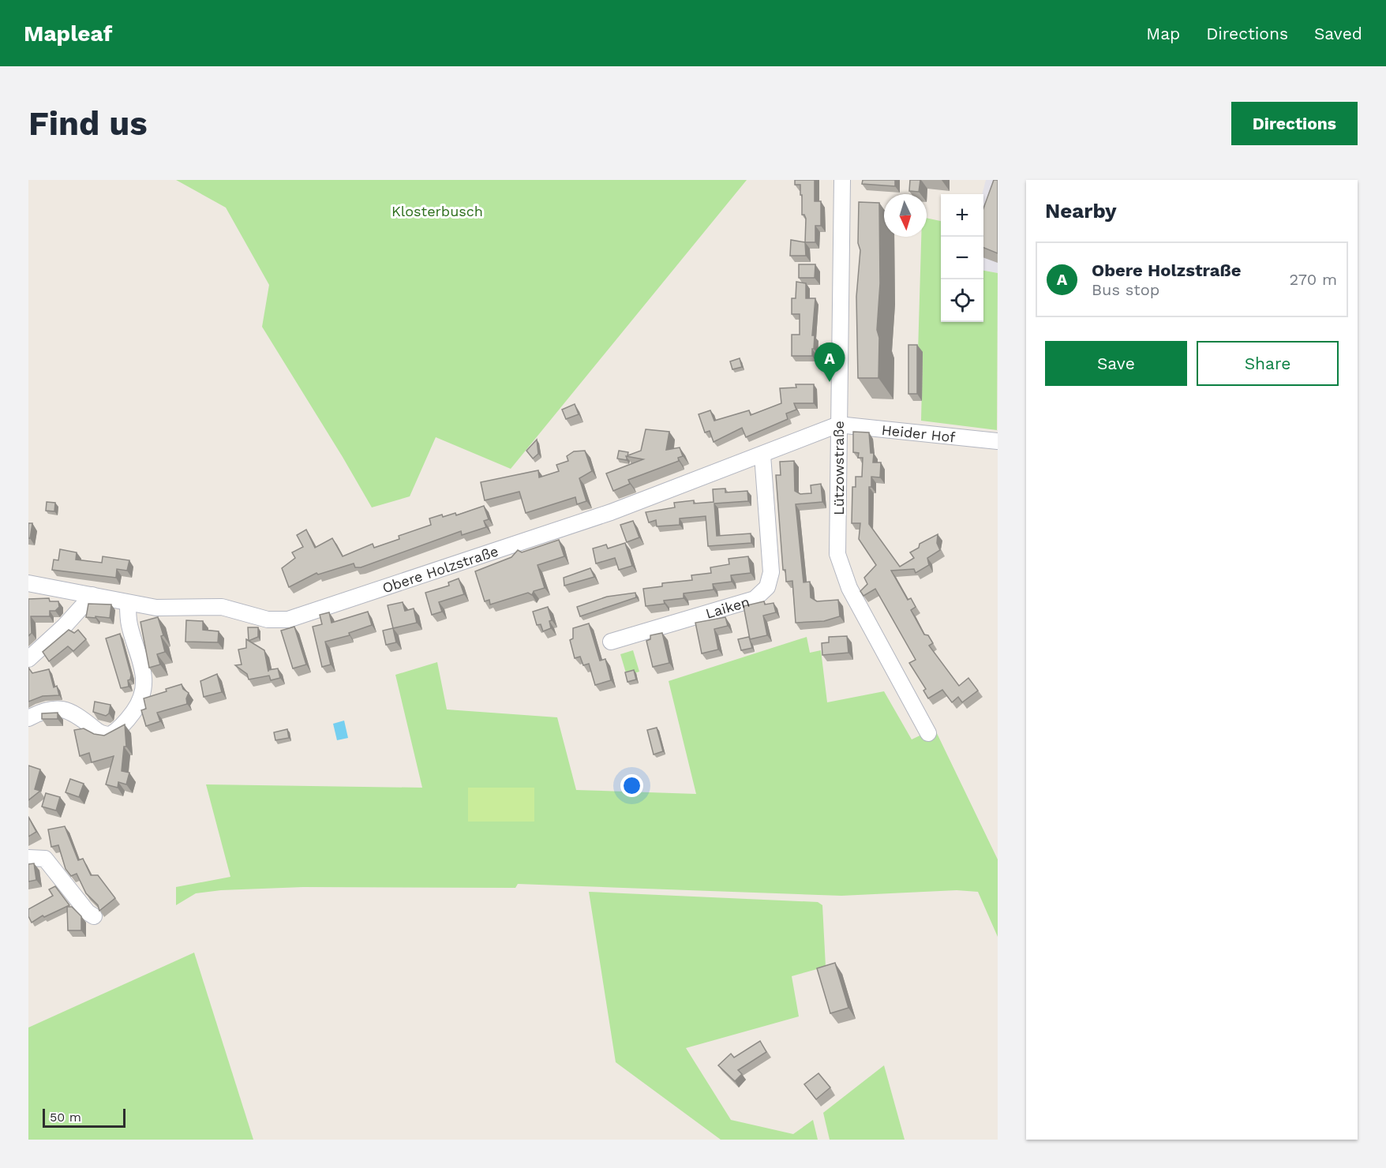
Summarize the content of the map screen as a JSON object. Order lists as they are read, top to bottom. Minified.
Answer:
{"streets":{"street":["Heider Hof","Lützowstraße","Obere Holzstraße","Laiken"]},"crossings":[["Heider Hof","Lützowstraße"],["Heider Hof","Obere Holzstraße"],["Lützowstraße","Obere Holzstraße"],["Obere Holzstraße","Laiken"]],"parks":["Klosterbusch"],"scale_bar":"50 m","north":"bottom","page":{"header":"Mapleaf","nav":["Map","Directions","Saved"],"buttons":["Directions",["Save","Share"]],"title":"Find us","heading":"Nearby","map_buttons":["+","−"],"list":[{"mark":"A","name":"Obere Holzstraße","note":"Bus stop","value":"270 m"}],"pins":"A","scale":"50 m"}}
